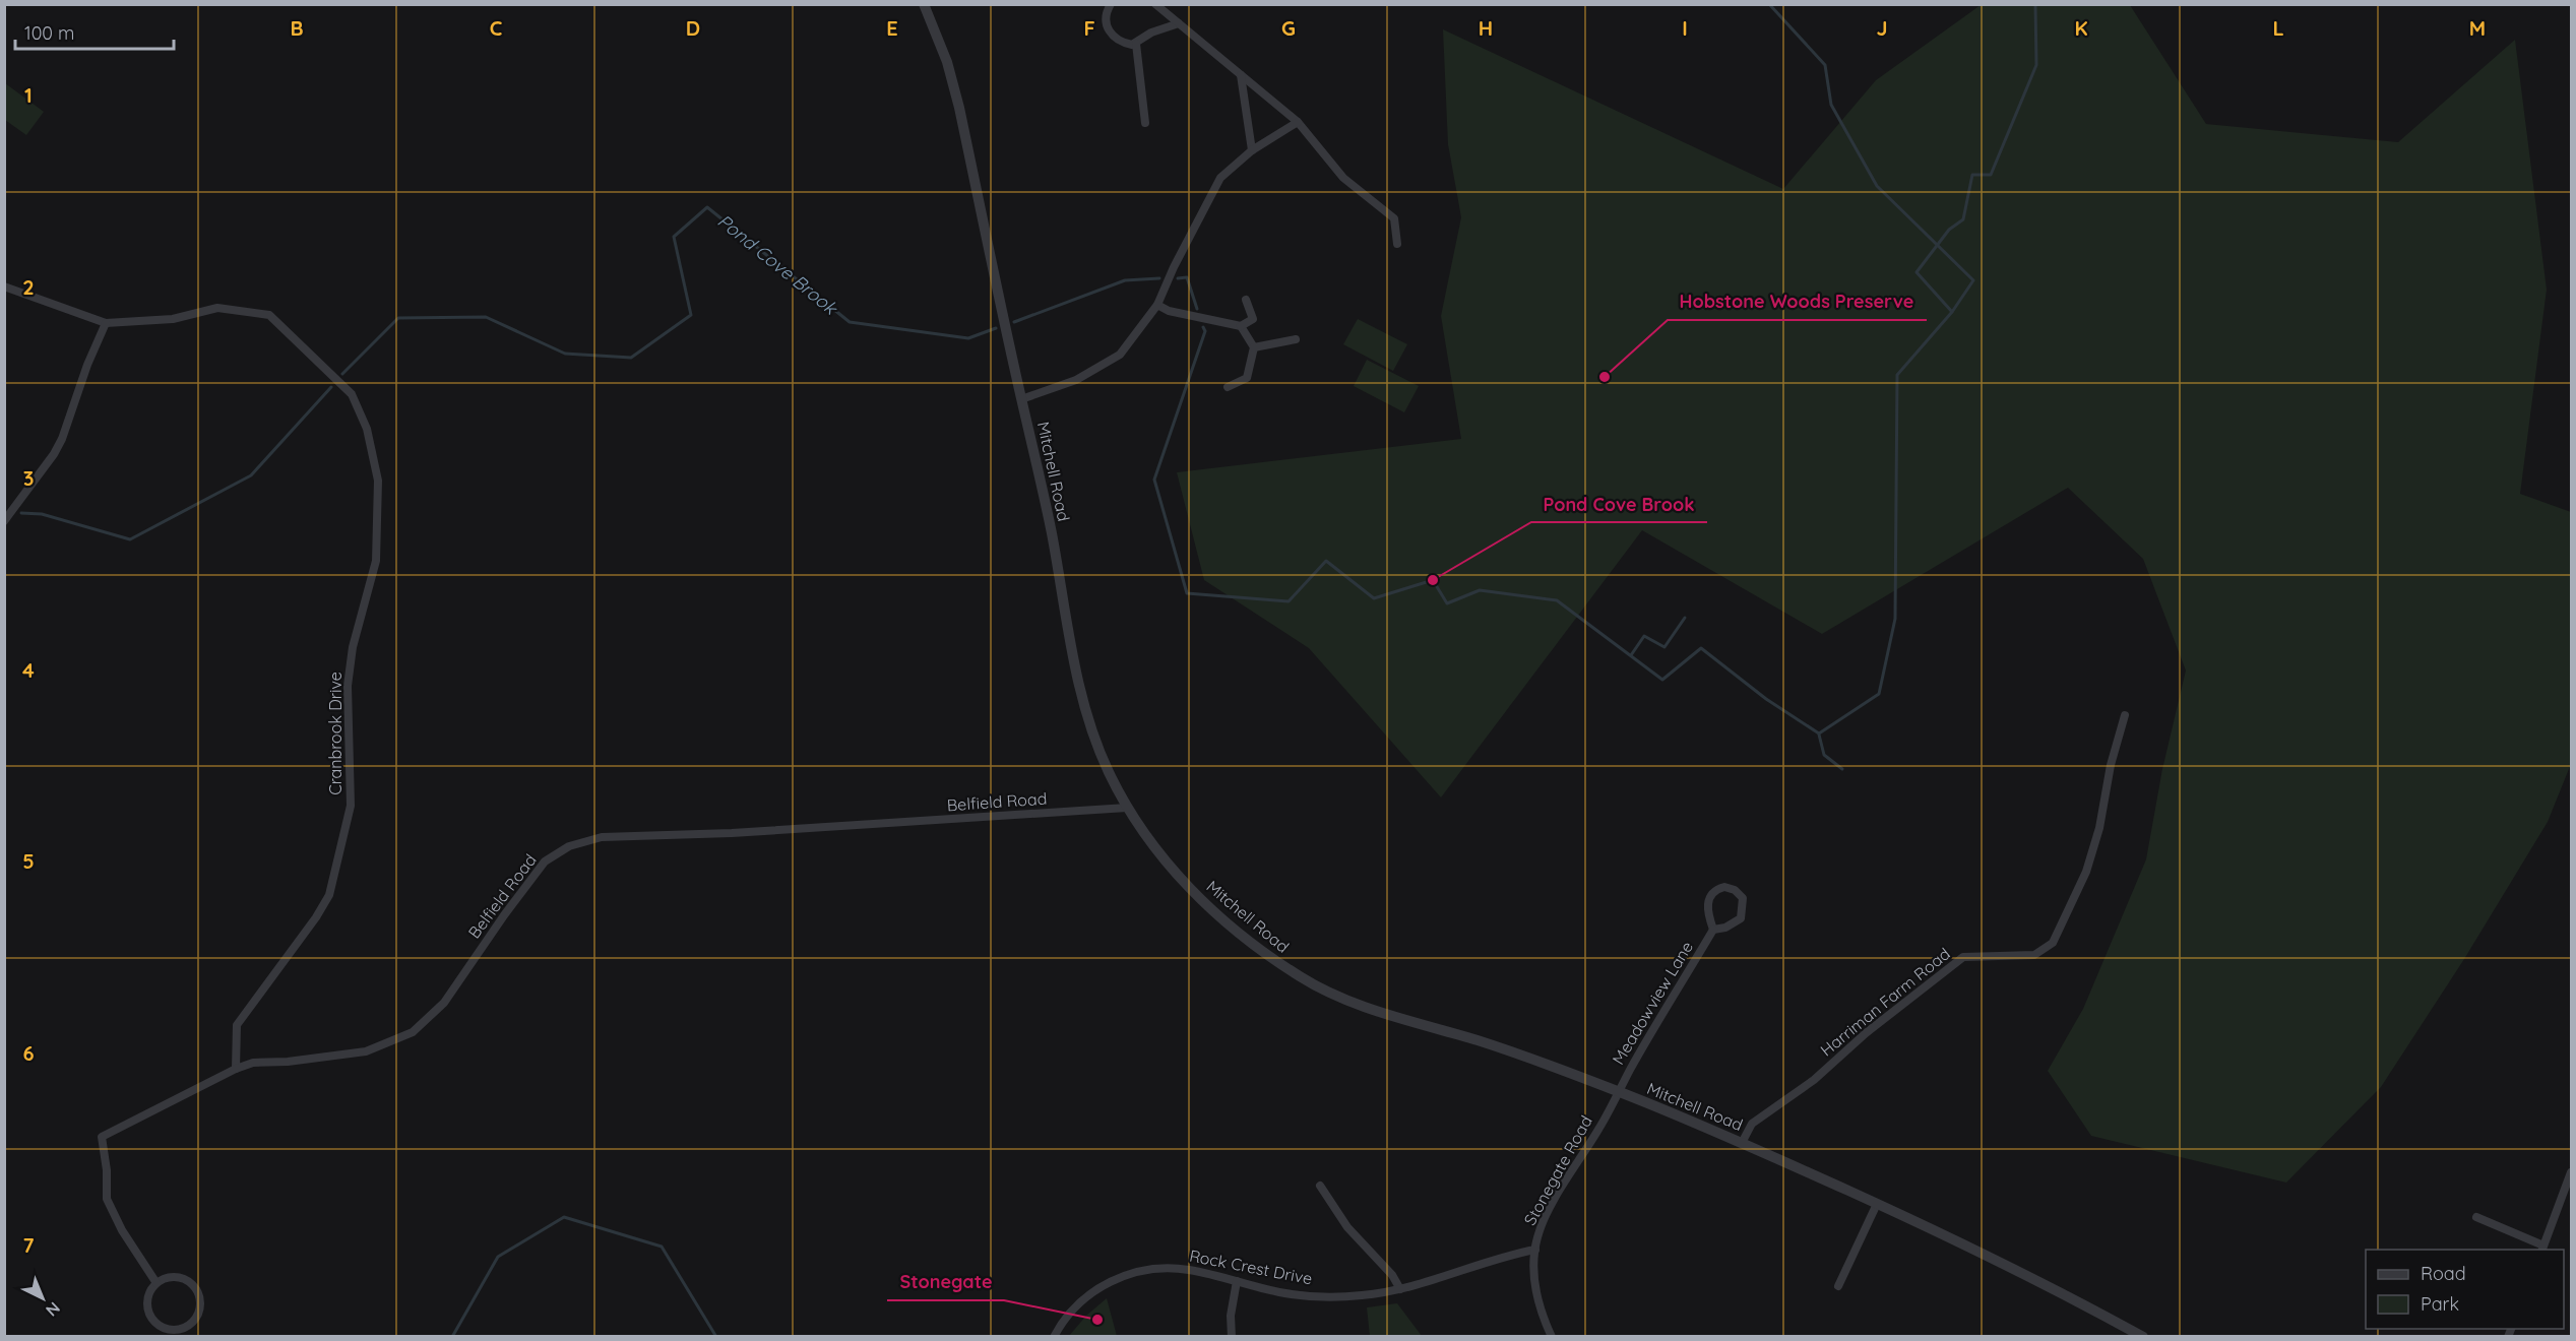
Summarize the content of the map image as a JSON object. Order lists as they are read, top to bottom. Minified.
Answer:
{"streets":{"street":["Mitchell Road","Cranbrook Drive","Belfield Road","Harriman Farm Road","Meadowview Lane","Stonegate Road","Rock Crest Drive"]},"crossings":[["Mitchell Road","Belfield Road"],["Mitchell Road","Harriman Farm Road"],["Mitchell Road","Meadowview Lane"],["Mitchell Road","Stonegate Road"],["Cranbrook Drive","Belfield Road"],["Meadowview Lane","Stonegate Road"],["Stonegate Road","Rock Crest Drive"]],"water":["Pond Cove Brook"],"places":["Hobstone Woods Preserve","Pond Cove Brook","Stonegate"],"legend":["Road","Park"],"scale_bar":"100 m","north":"bottom right","grid":{"columns":["B","C","D","E","F","G","H","I","J","K","L","M"],"rows":["1","2","3","4","5","6","7"]}}
